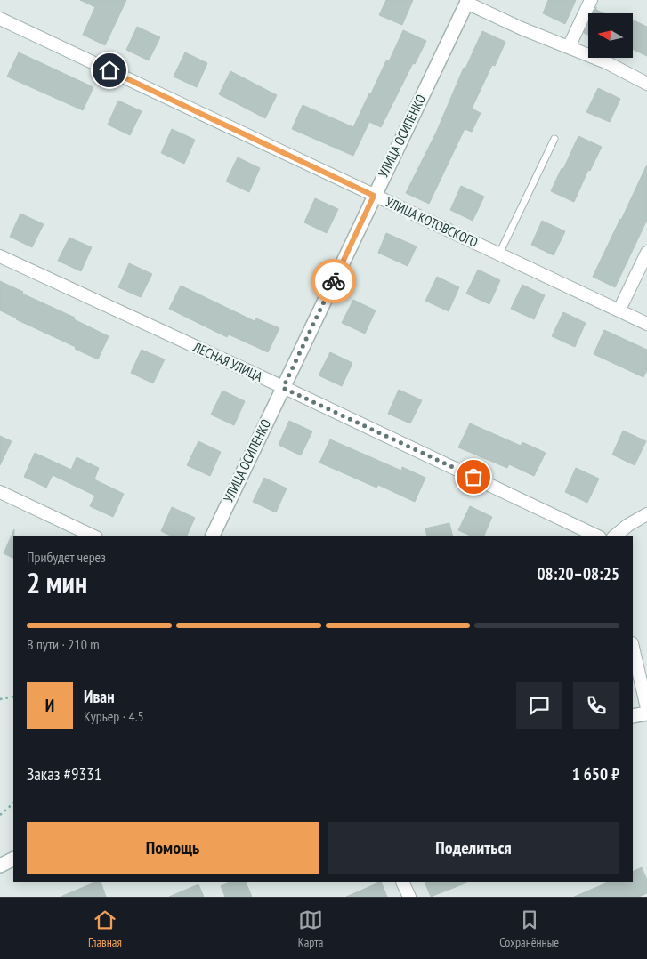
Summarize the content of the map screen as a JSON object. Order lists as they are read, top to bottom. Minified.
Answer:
{"streets":{"street":["УЛИЦА ОСИПЕНКО","УЛИЦА КОТОВСКОГО","ЛЕСНАЯ УЛИЦА"]},"crossings":[["УЛИЦА ОСИПЕНКО","УЛИЦА КОТОВСКОГО"],["УЛИЦА ОСИПЕНКО","ЛЕСНАЯ УЛИЦА"]],"north":"left","page":{"heading":["2 мин","Прибудет через","08:20–08:25"],"panel":["Иван","Курьер · 4.5","Заказ #9331","1 650 ₽"],"bar":"В пути · 210 m","round":"И","buttons":["Помощь","Поделиться"],"tabs":["Главная","Карта","Сохранённые"]}}
